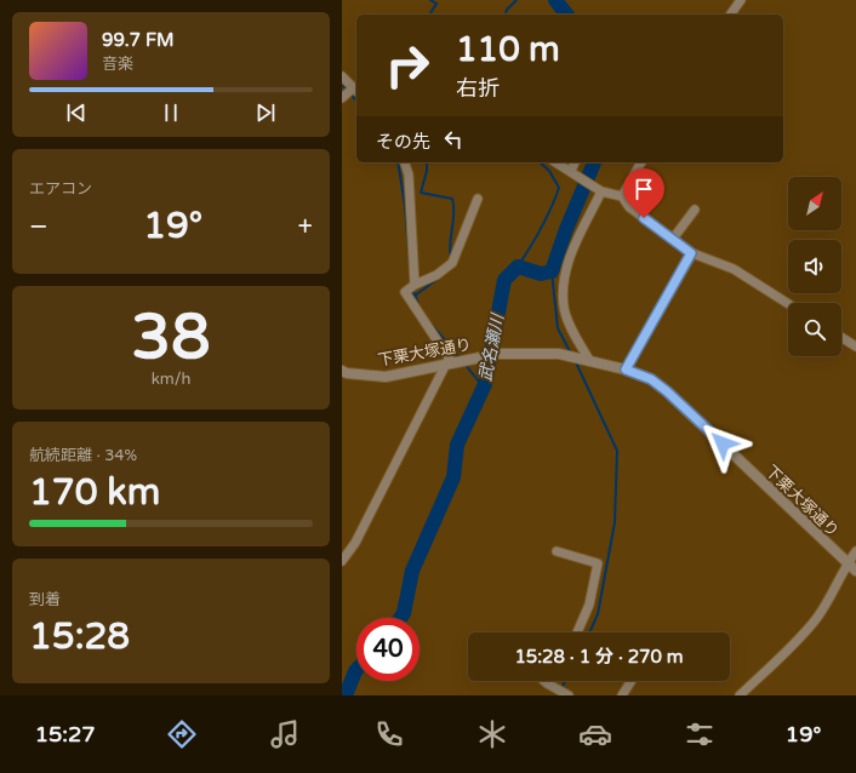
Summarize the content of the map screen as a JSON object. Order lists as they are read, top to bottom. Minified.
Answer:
{"streets":{"street":["下栗大塚通り"]},"water":["武名瀬川"],"north":"top right","page":{"turn":["110 m","右折"],"song":["99.7 FM","音楽"],"then":"その先","tile":["エアコン",["38","km/h"],["航続距離 · 34%","170 km"],["到着","15:28"]],"heat":["−","19°","+"],"limit":"40","trip":"15:28 · 1 分 · 270 m","tabs":["15:27","19°"]}}
